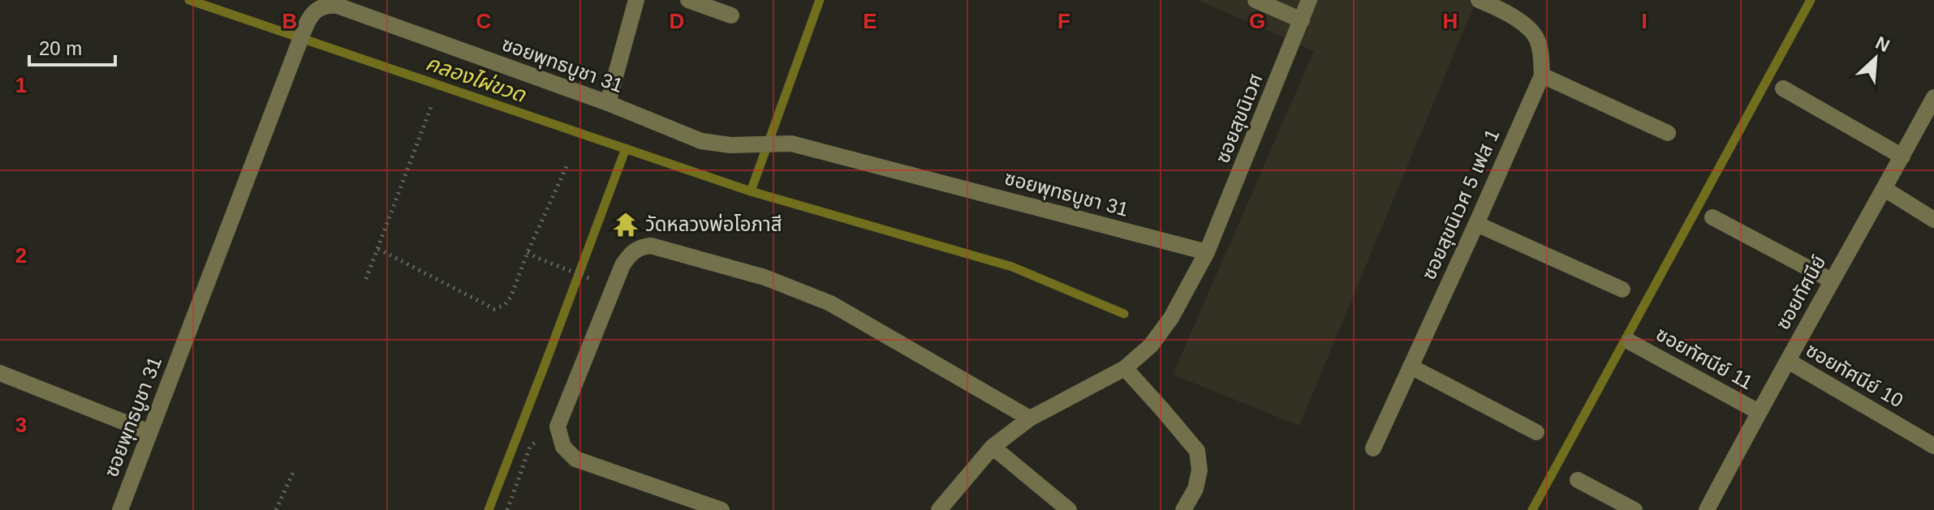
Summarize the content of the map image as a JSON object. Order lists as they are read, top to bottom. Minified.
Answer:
{"streets":{"street":["ซอยพุทธบูชา 31","ซอยสุขนิเวศ","ซอยสุขนิเวศ 5 เฟส 1","ซอยทัศนีย์","ซอยทัศนีย์ 11","ซอยทัศนีย์ 10"]},"crossings":[["ซอยพุทธบูชา 31","ซอยสุขนิเวศ"],["ซอยทัศนีย์","ซอยทัศนีย์ 11"],["ซอยทัศนีย์","ซอยทัศนีย์ 10"]],"water":["คลองไผ่ขวด"],"places":{"temple":["วัดหลวงพ่อโอภาสี"]},"scale_bar":"20 m","north":"top right","grid":{"columns":["B","C","D","E","F","G","H","I"],"rows":["1","2","3"]}}
